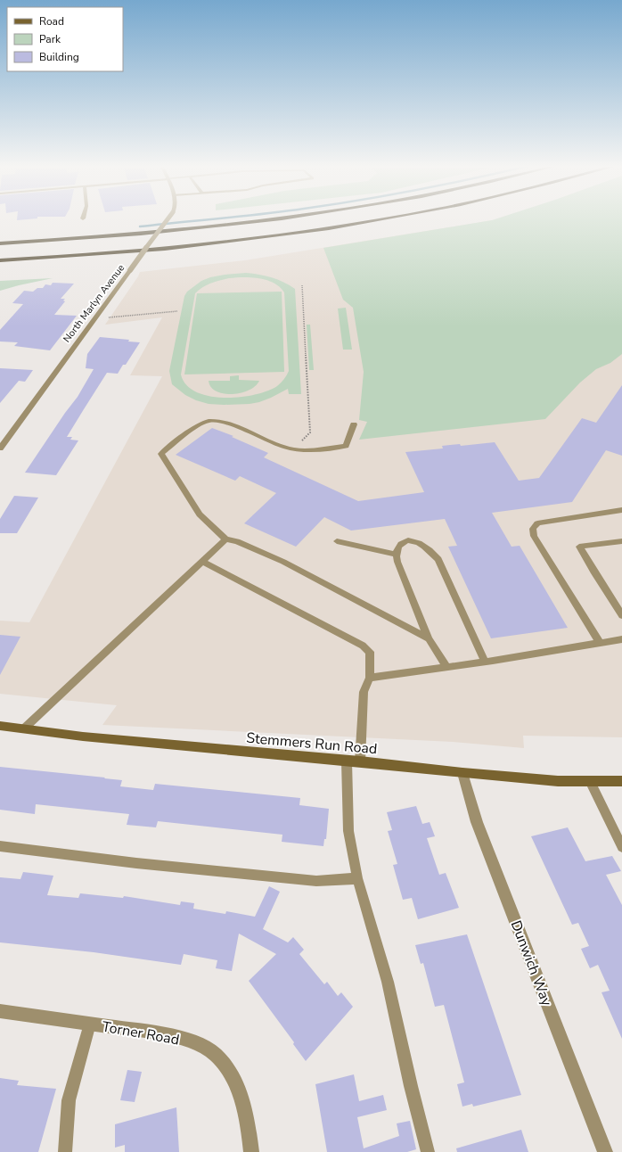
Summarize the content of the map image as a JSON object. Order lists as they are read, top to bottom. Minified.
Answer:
{"streets":{"main road":["Stemmers Run Road"],"street":["North Marlyn Avenue","Dunwich Way","Torner Road"]},"crossings":[["Stemmers Run Road","Dunwich Way"]],"legend":["Road","Park","Building"]}
